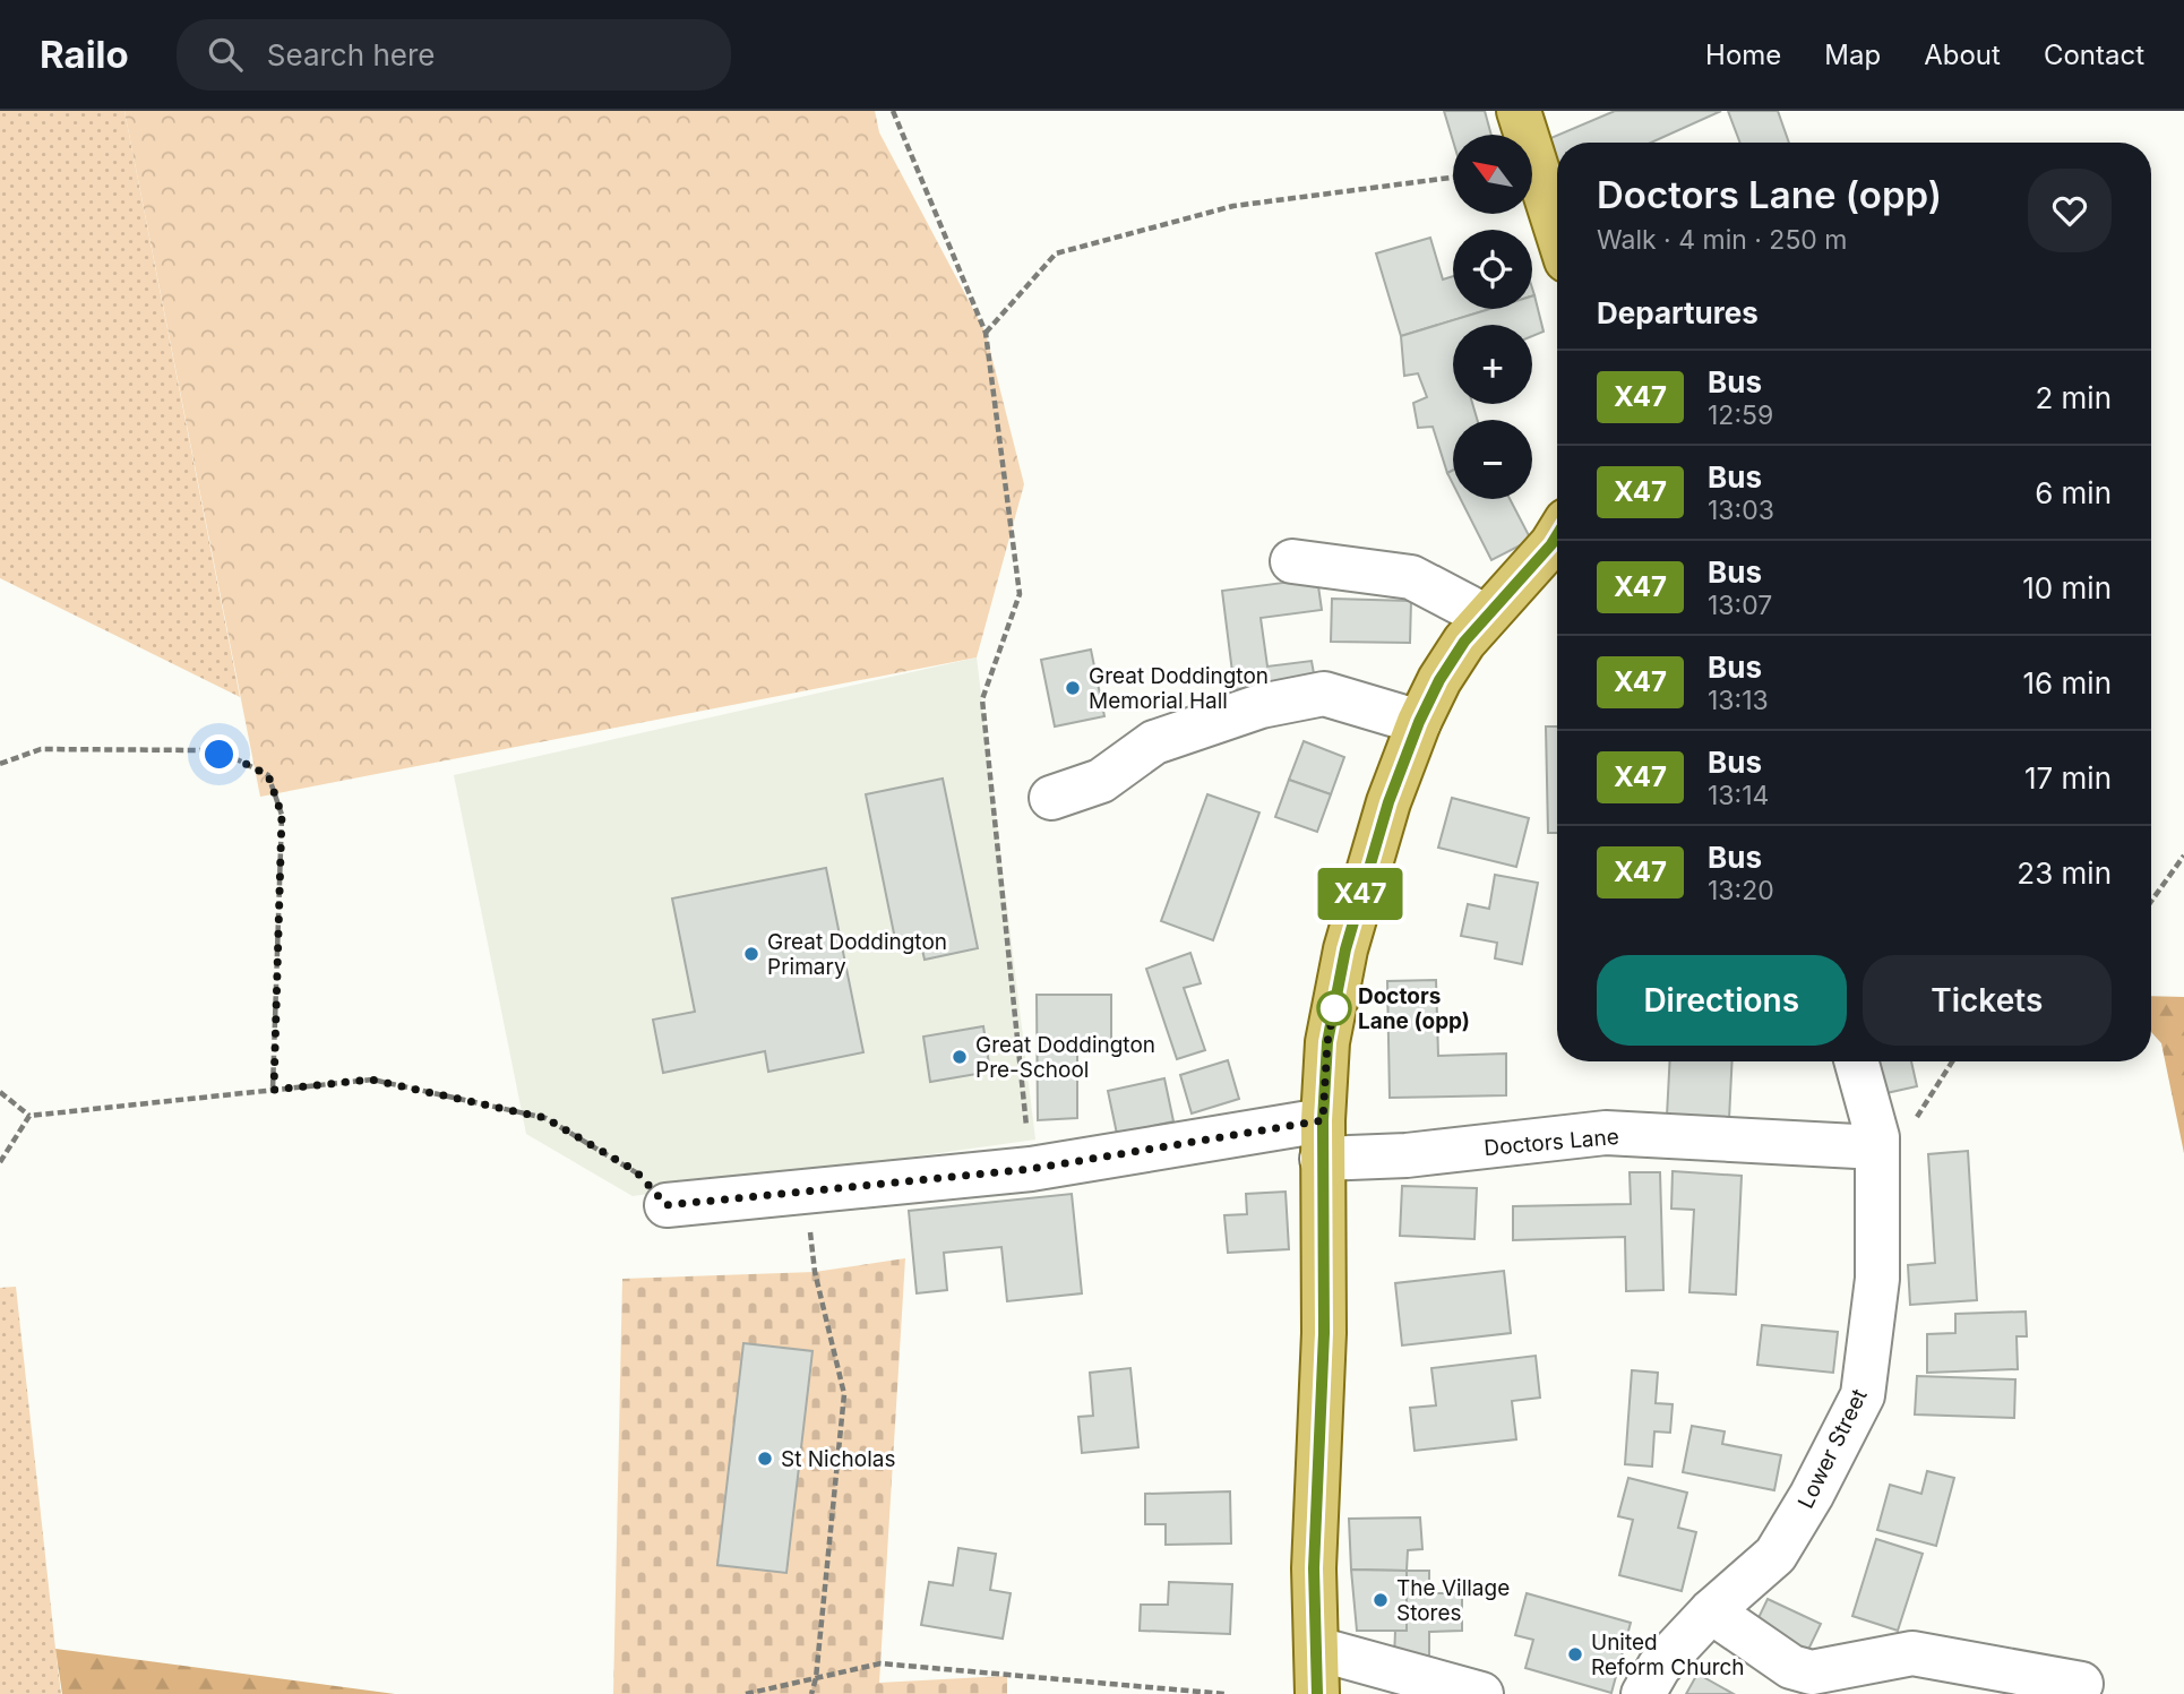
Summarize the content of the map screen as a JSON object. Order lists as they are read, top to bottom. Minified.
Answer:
{"streets":{"street":["Doctors Lane","Lower Street"]},"crossings":[["Doctors Lane","Lower Street"]],"places":["Great Doddington Memorial Hall","Great Doddington Primary","Doctors Lane (opp)","Great Doddington Pre-School","St Nicholas","The Village Stores","United Reform Church"],"lines":["bus line X47"],"north":"top left","page":{"header":"Railo","search":"Search here","nav":["Home","Map","About","Contact"],"on_map":"X47","map_buttons":["+","−"],"heading":[["Doctors Lane (opp)","Walk · 4 min · 250 m"],"Departures"],"list":[{"mark":"X47","name":"Bus","note":"12:59","value":"2 min"},{"mark":"X47","name":"Bus","note":"13:03","value":"6 min"},{"mark":"X47","name":"Bus","note":"13:07","value":"10 min"},{"mark":"X47","name":"Bus","note":"13:13","value":"16 min"},{"mark":"X47","name":"Bus","note":"13:14","value":"17 min"},{"mark":"X47","name":"Bus","note":"13:20","value":"23 min"}],"buttons":["Directions","Tickets"]}}
